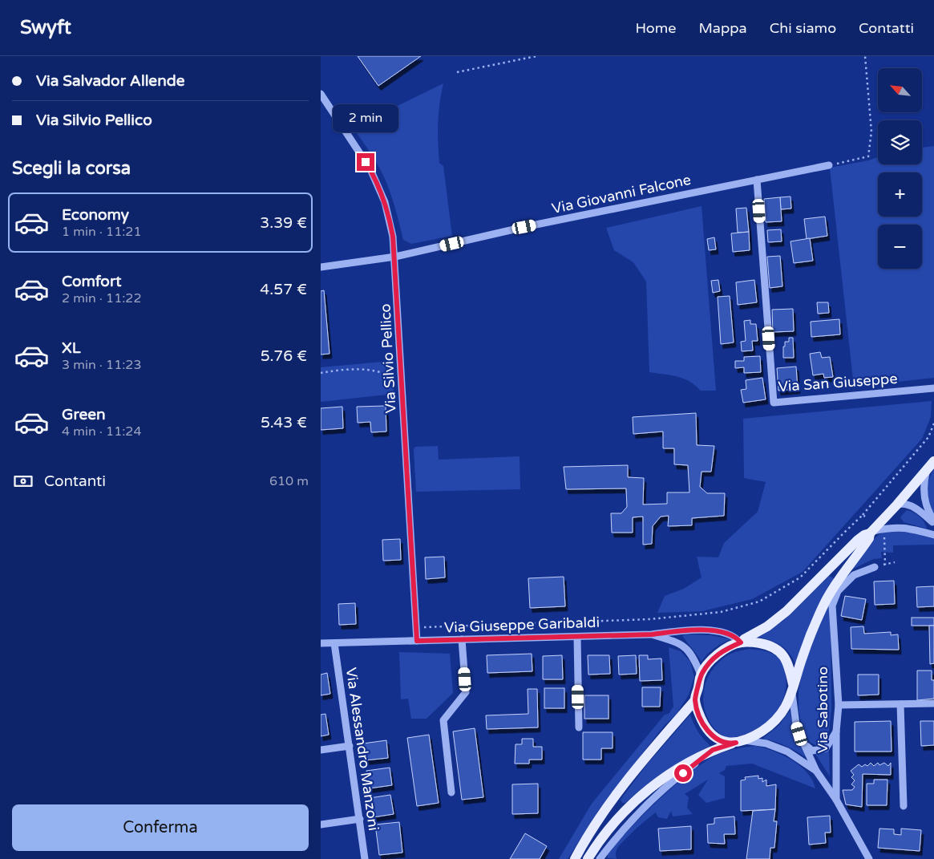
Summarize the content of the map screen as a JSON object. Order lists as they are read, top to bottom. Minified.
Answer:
{"streets":{"street":["Via Giovanni Falcone","Via Silvio Pellico","Via San Giuseppe","Via Giuseppe Garibaldi","Via Sabotino","Via Alessandro Manzoni"]},"crossings":[["Via Giovanni Falcone","Via Silvio Pellico"],["Via Giovanni Falcone","Via San Giuseppe"],["Via Silvio Pellico","Via Giuseppe Garibaldi"],["Via Giuseppe Garibaldi","Via Alessandro Manzoni"]],"north":"top left","page":{"header":"Swyft","nav":["Home","Mappa","Chi siamo","Contatti"],"banner":["Via Salvador Allende","Via Silvio Pellico"],"map_buttons":["+","−"],"bubble":"2 min","heading":"Scegli la corsa","list":[{"name":"Economy","note":"1 min · 11:21","value":"3.39 €"},{"name":"Comfort","note":"2 min · 11:22","value":"4.57 €"},{"name":"XL","note":"3 min · 11:23","value":"5.76 €"},{"name":"Green","note":"4 min · 11:24","value":"5.43 €"}],"pay":["Contanti","610 m"],"buttons":"Conferma"}}
